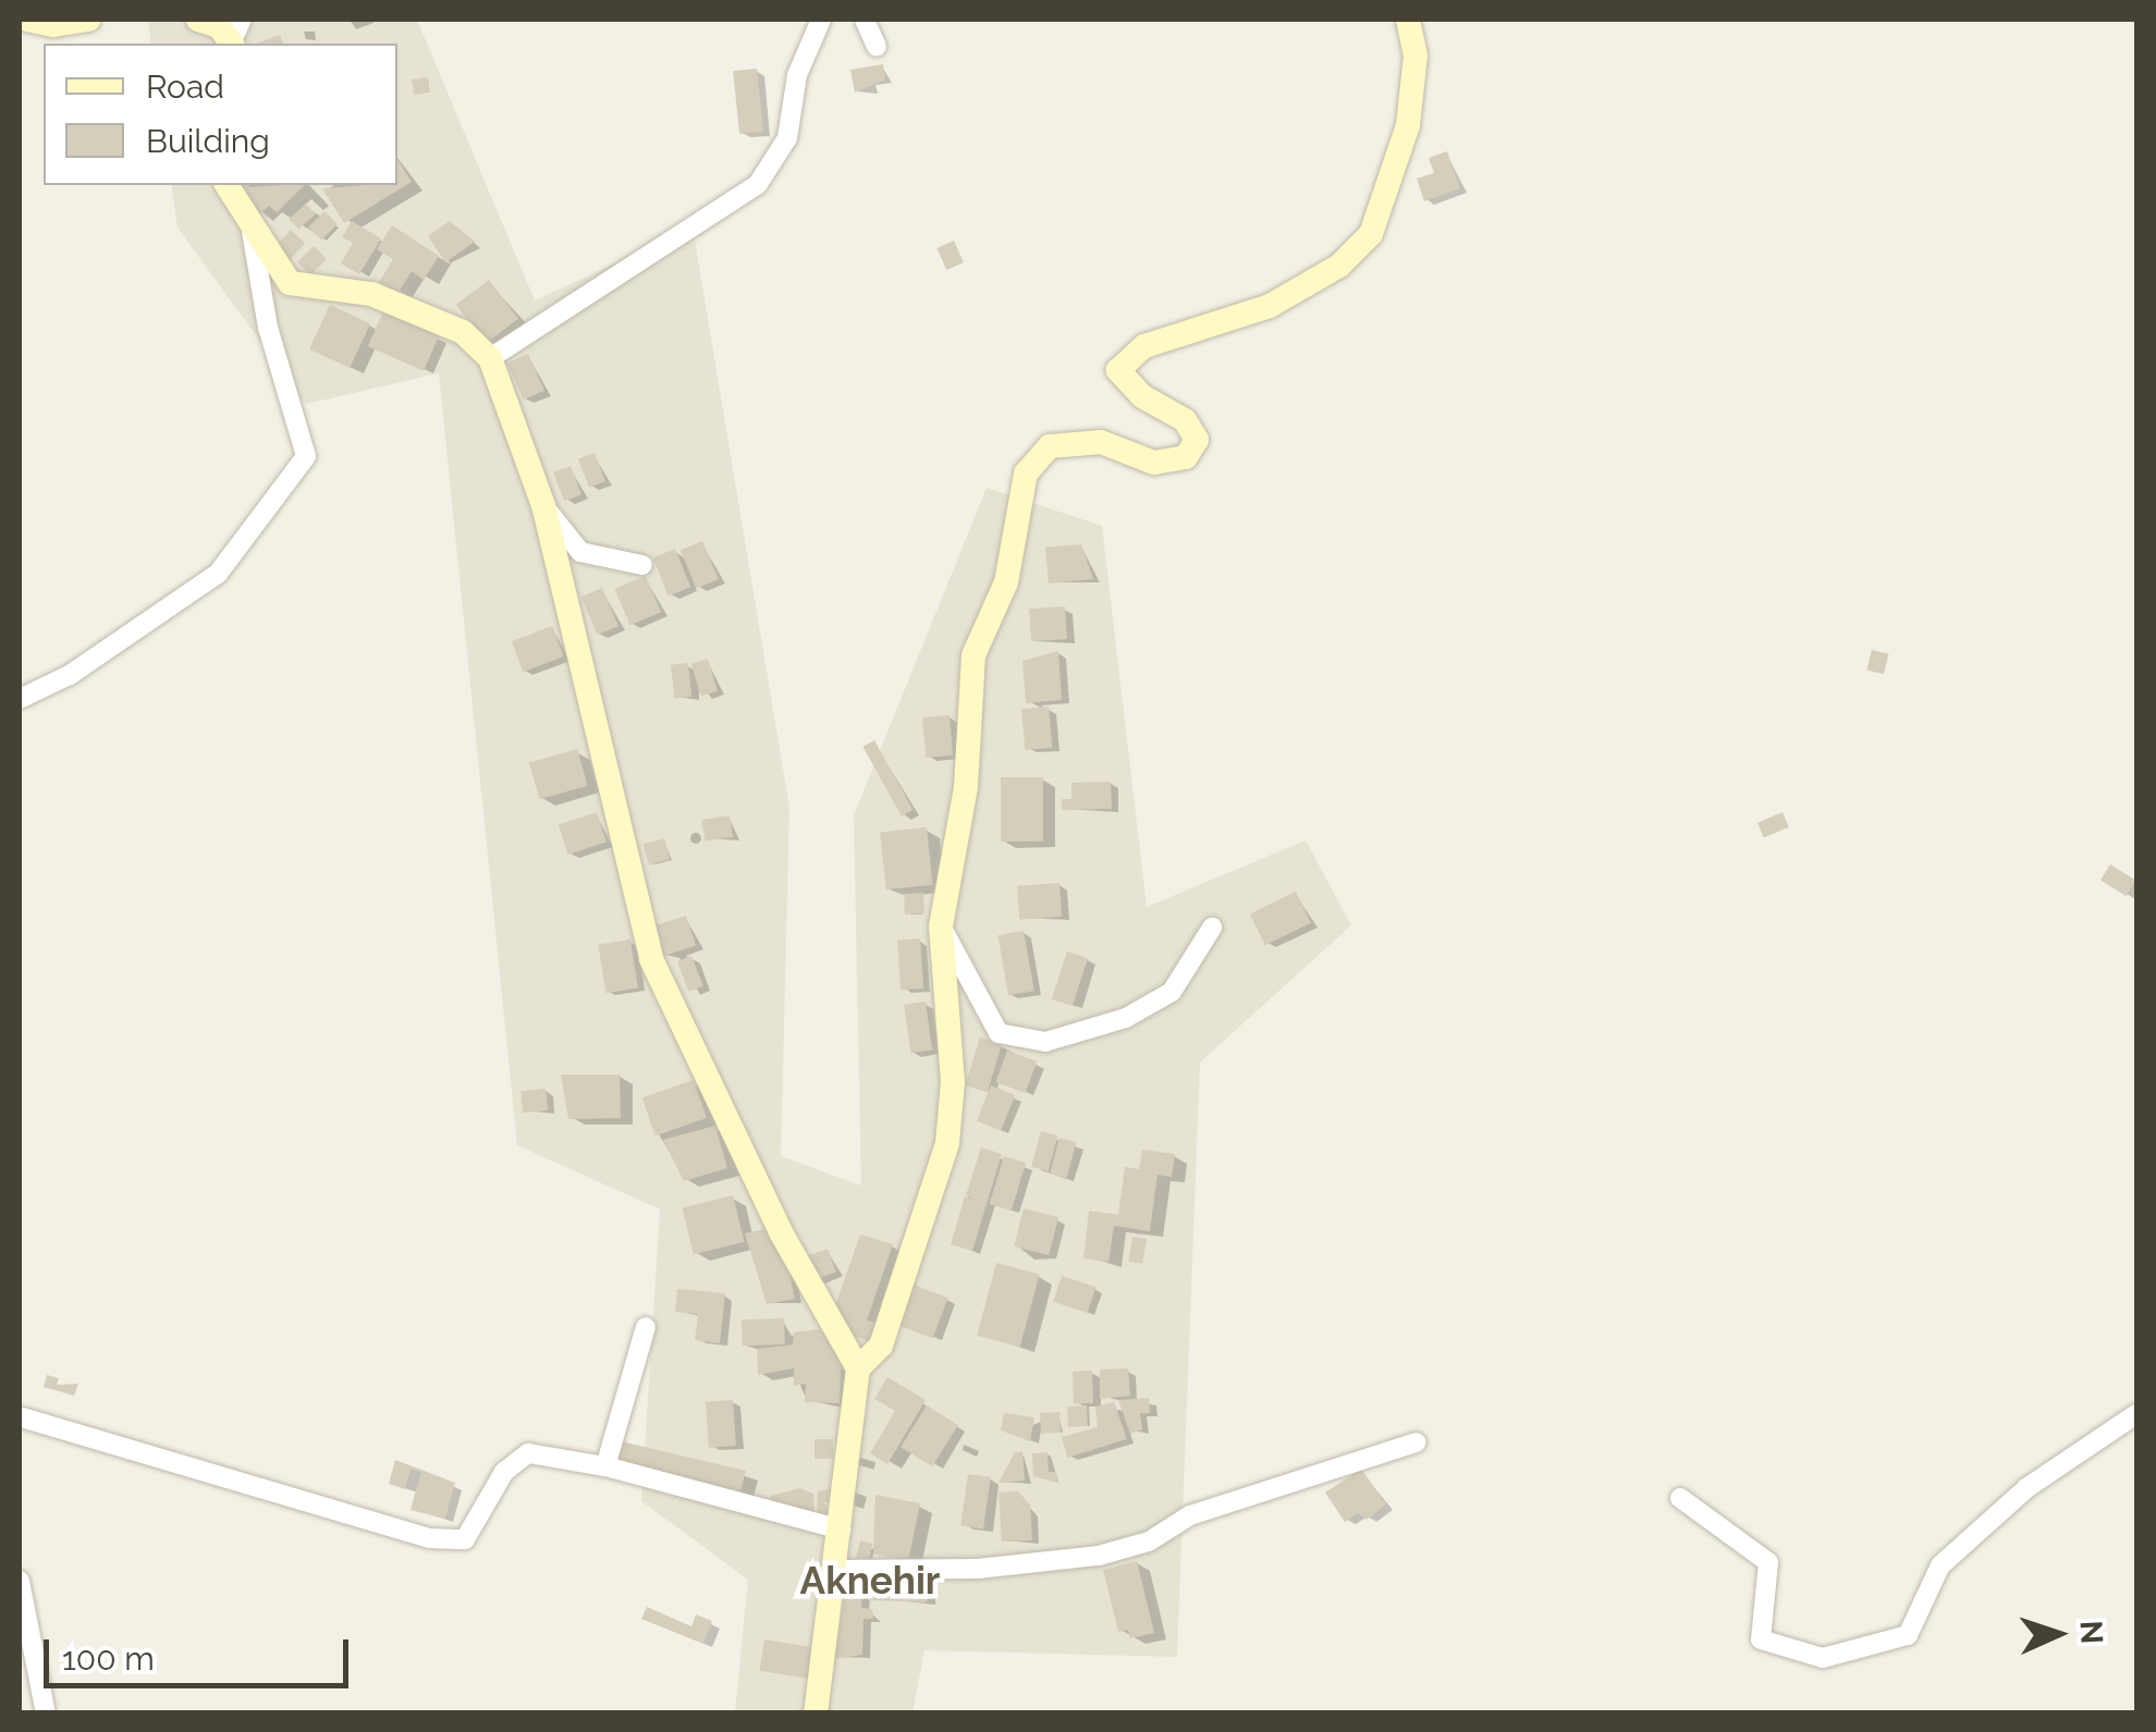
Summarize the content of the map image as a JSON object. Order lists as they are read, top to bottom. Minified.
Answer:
{"districts":["Aknehir"],"legend":["Road","Building"],"scale_bar":"100 m","north":"right"}
